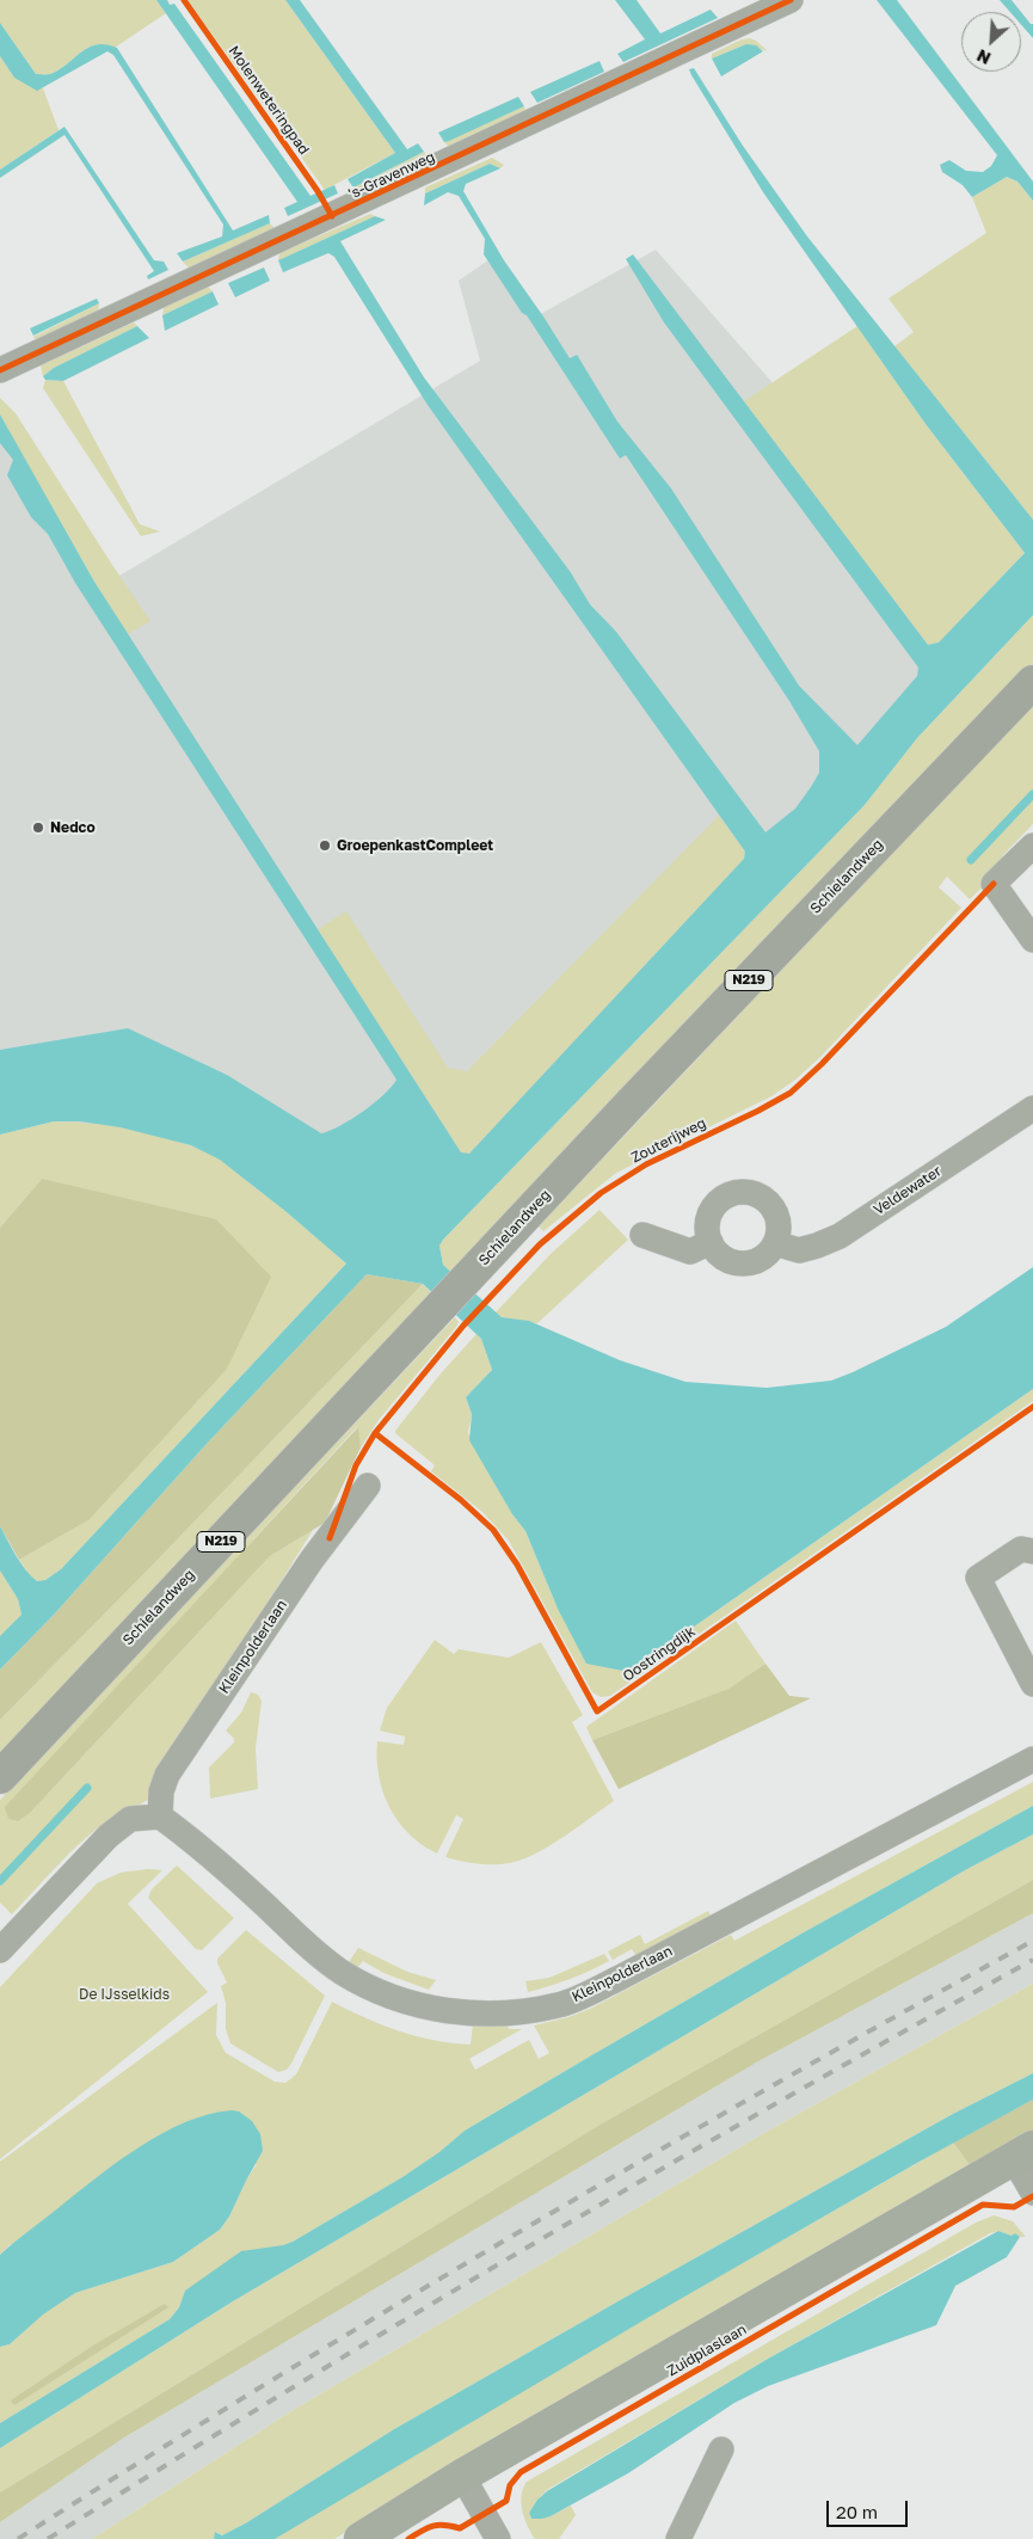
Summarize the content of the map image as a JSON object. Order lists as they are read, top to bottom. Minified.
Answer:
{"streets":{"main road":["Schielandweg","N219"],"street":["'s-Gravenweg","Veldewater","Kleinpolderlaan","Zuidplaslaan"],"cycle path":["Molenweteringpad","Zouterijweg","Oostringdijk"]},"parks":["De IJsselkids"],"places":["Nedco","GroepenkastCompleet"],"scale_bar":"20 m","north":"bottom left"}
